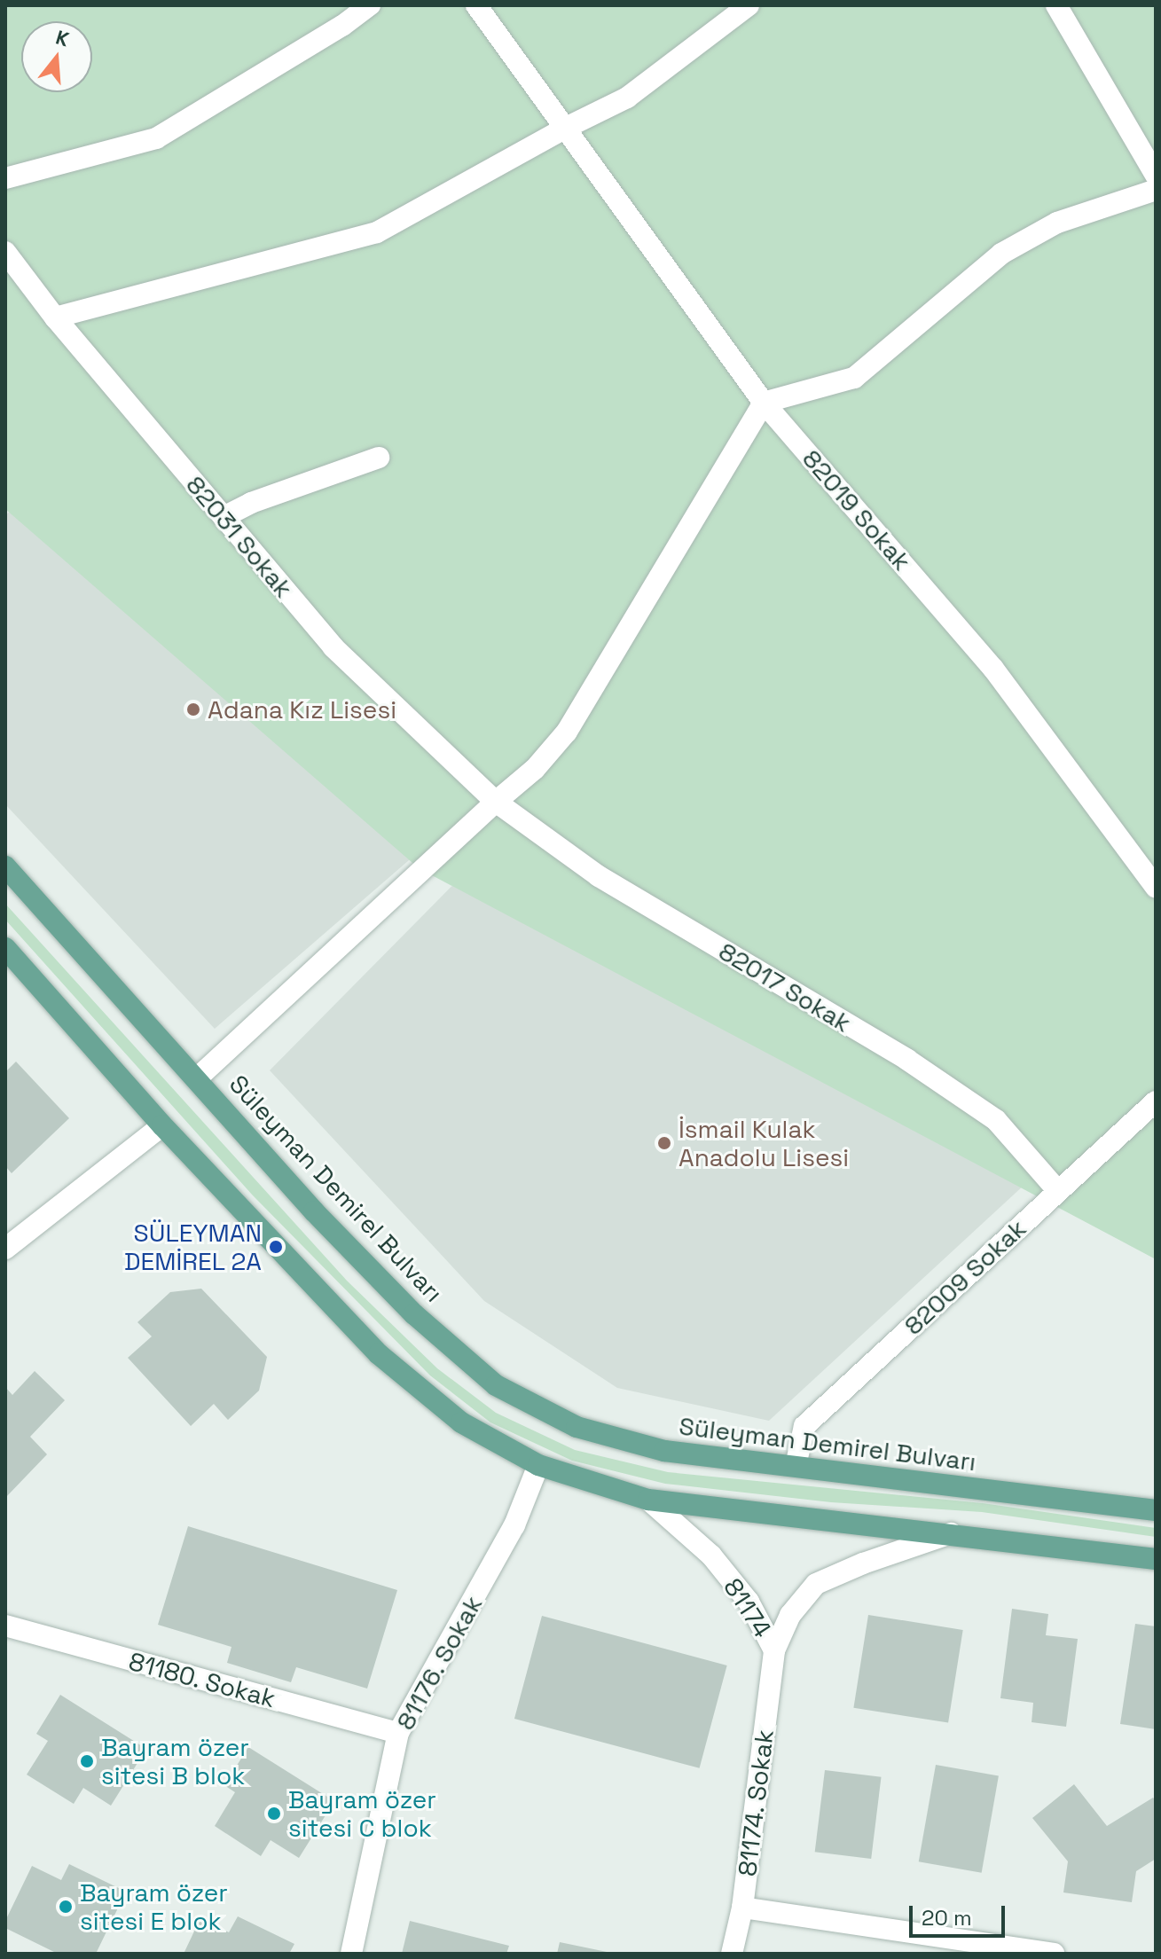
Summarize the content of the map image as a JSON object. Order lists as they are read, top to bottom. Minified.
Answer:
{"streets":{"main road":["Süleyman Demirel Bulvarı"],"street":["82019 Sokak","82031 Sokak","82017 Sokak","82009 Sokak","81174","81176. Sokak","81180. Sokak","81174. Sokak"]},"crossings":[["82031 Sokak","82017 Sokak"],["82017 Sokak","82009 Sokak"],["Süleyman Demirel Bulvarı","82009 Sokak"],["81174","81174. Sokak"],["81176. Sokak","81180. Sokak"]],"places":["Adana Kız Lisesi","İsmail Kulak Anadolu Lisesi","SÜLEYMAN DEMİREL 2A","Bayram özer sitesi B blok","Bayram özer sitesi C blok","Bayram özer sitesi E blok"],"scale_bar":"20 m","north":"top"}
